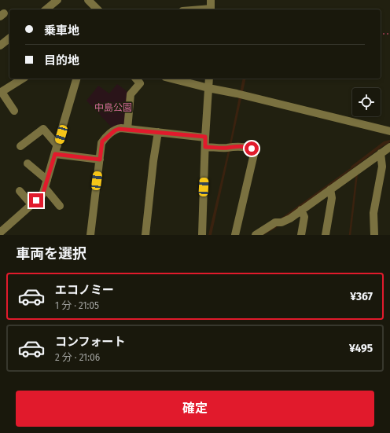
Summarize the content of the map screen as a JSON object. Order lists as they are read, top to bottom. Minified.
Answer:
{"parks":["中島公園"],"page":{"banner":["乗車地","目的地"],"heading":"車両を選択","list":[{"name":"エコノミー","note":"1 分 · 21:05","value":"¥367"},{"name":"コンフォート","note":"2 分 · 21:06","value":"¥495"}],"buttons":"確定"}}
